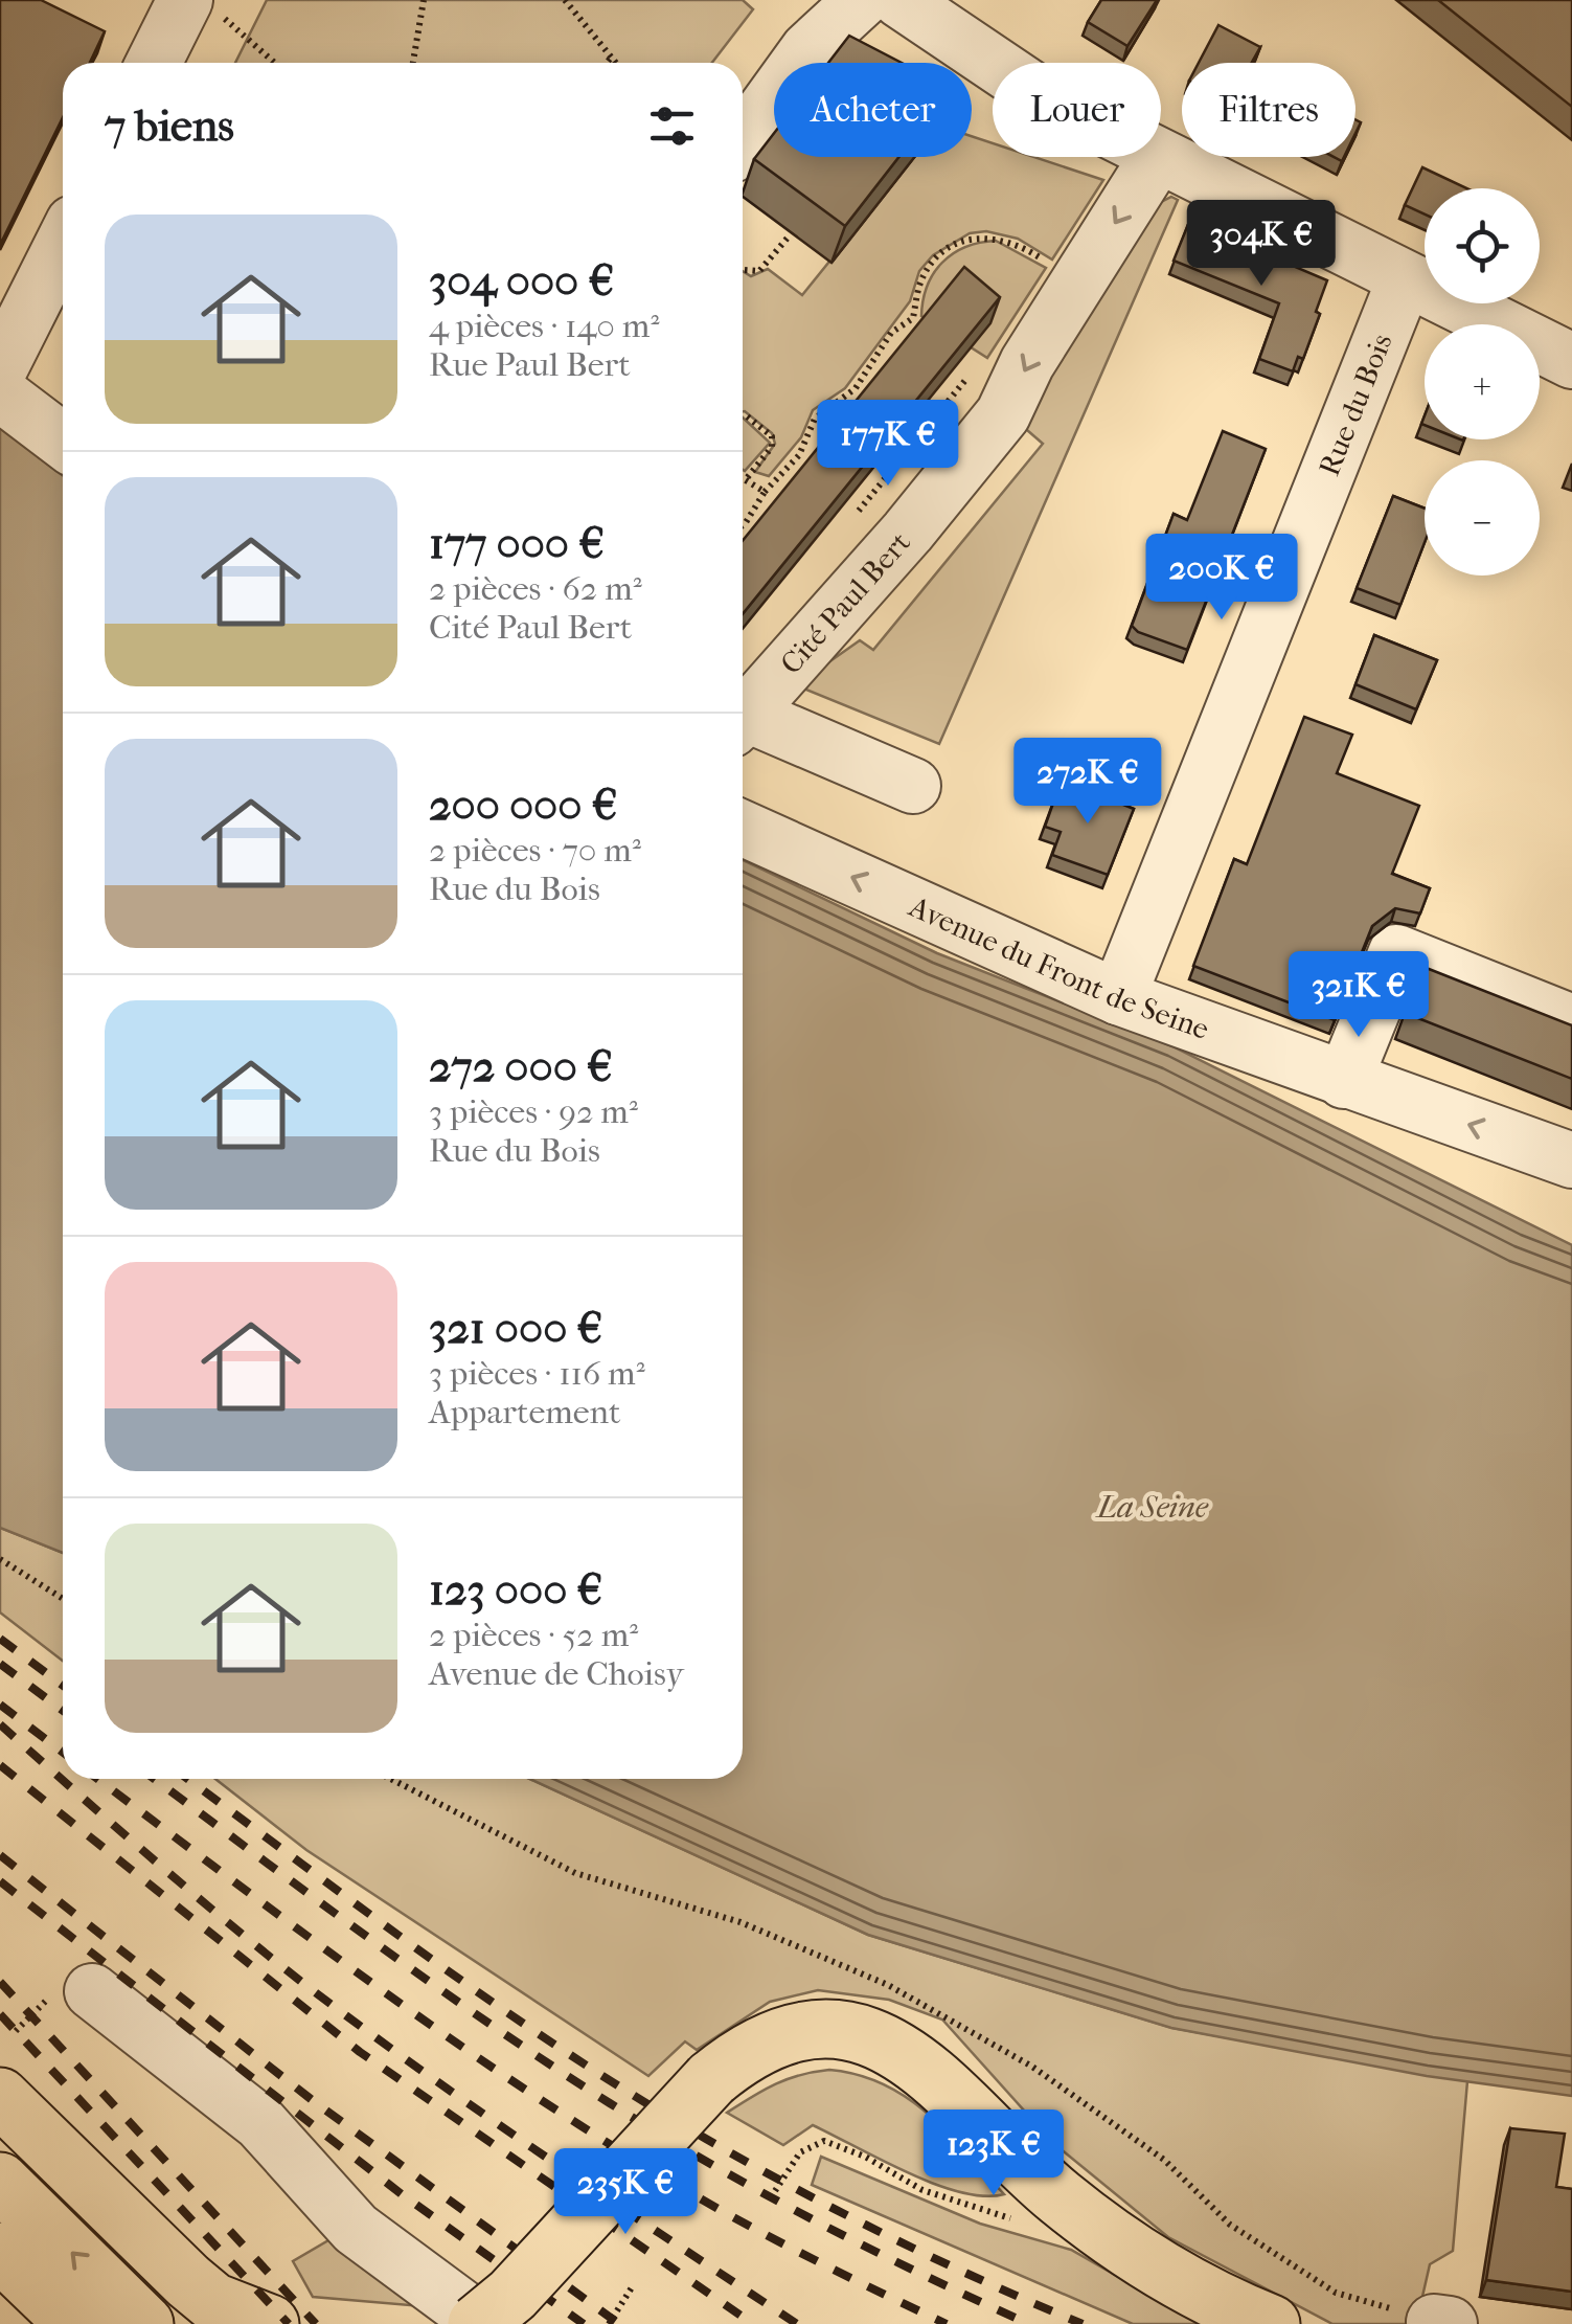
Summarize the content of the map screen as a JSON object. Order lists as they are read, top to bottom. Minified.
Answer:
{"streets":{"street":["Rue du Bois","Cité Paul Bert","Avenue du Front de Seine"]},"crossings":[["Rue du Bois","Avenue du Front de Seine"]],"one_way":["Cité Paul Bert","Avenue du Front de Seine"],"water":["La Seine"],"page":{"chip":["Acheter","Louer","Filtres"],"heading":"7 biens","map_buttons":["+","−"],"list":[{"name":"304 000 €","note":"4 pièces · 140 m² · Rue Paul Bert"},{"name":"177 000 €","note":"2 pièces · 62 m² · Cité Paul Bert"},{"name":"200 000 €","note":"2 pièces · 70 m² · Rue du Bois"},{"name":"272 000 €","note":"3 pièces · 92 m² · Rue du Bois"},{"name":"321 000 €","note":"3 pièces · 116 m² · Appartement"},{"name":"123 000 €","note":"2 pièces · 52 m² · Avenue de Choisy"}],"price":["304K €","177K €","200K €","272K €","321K €","123K €","235K €"]}}
